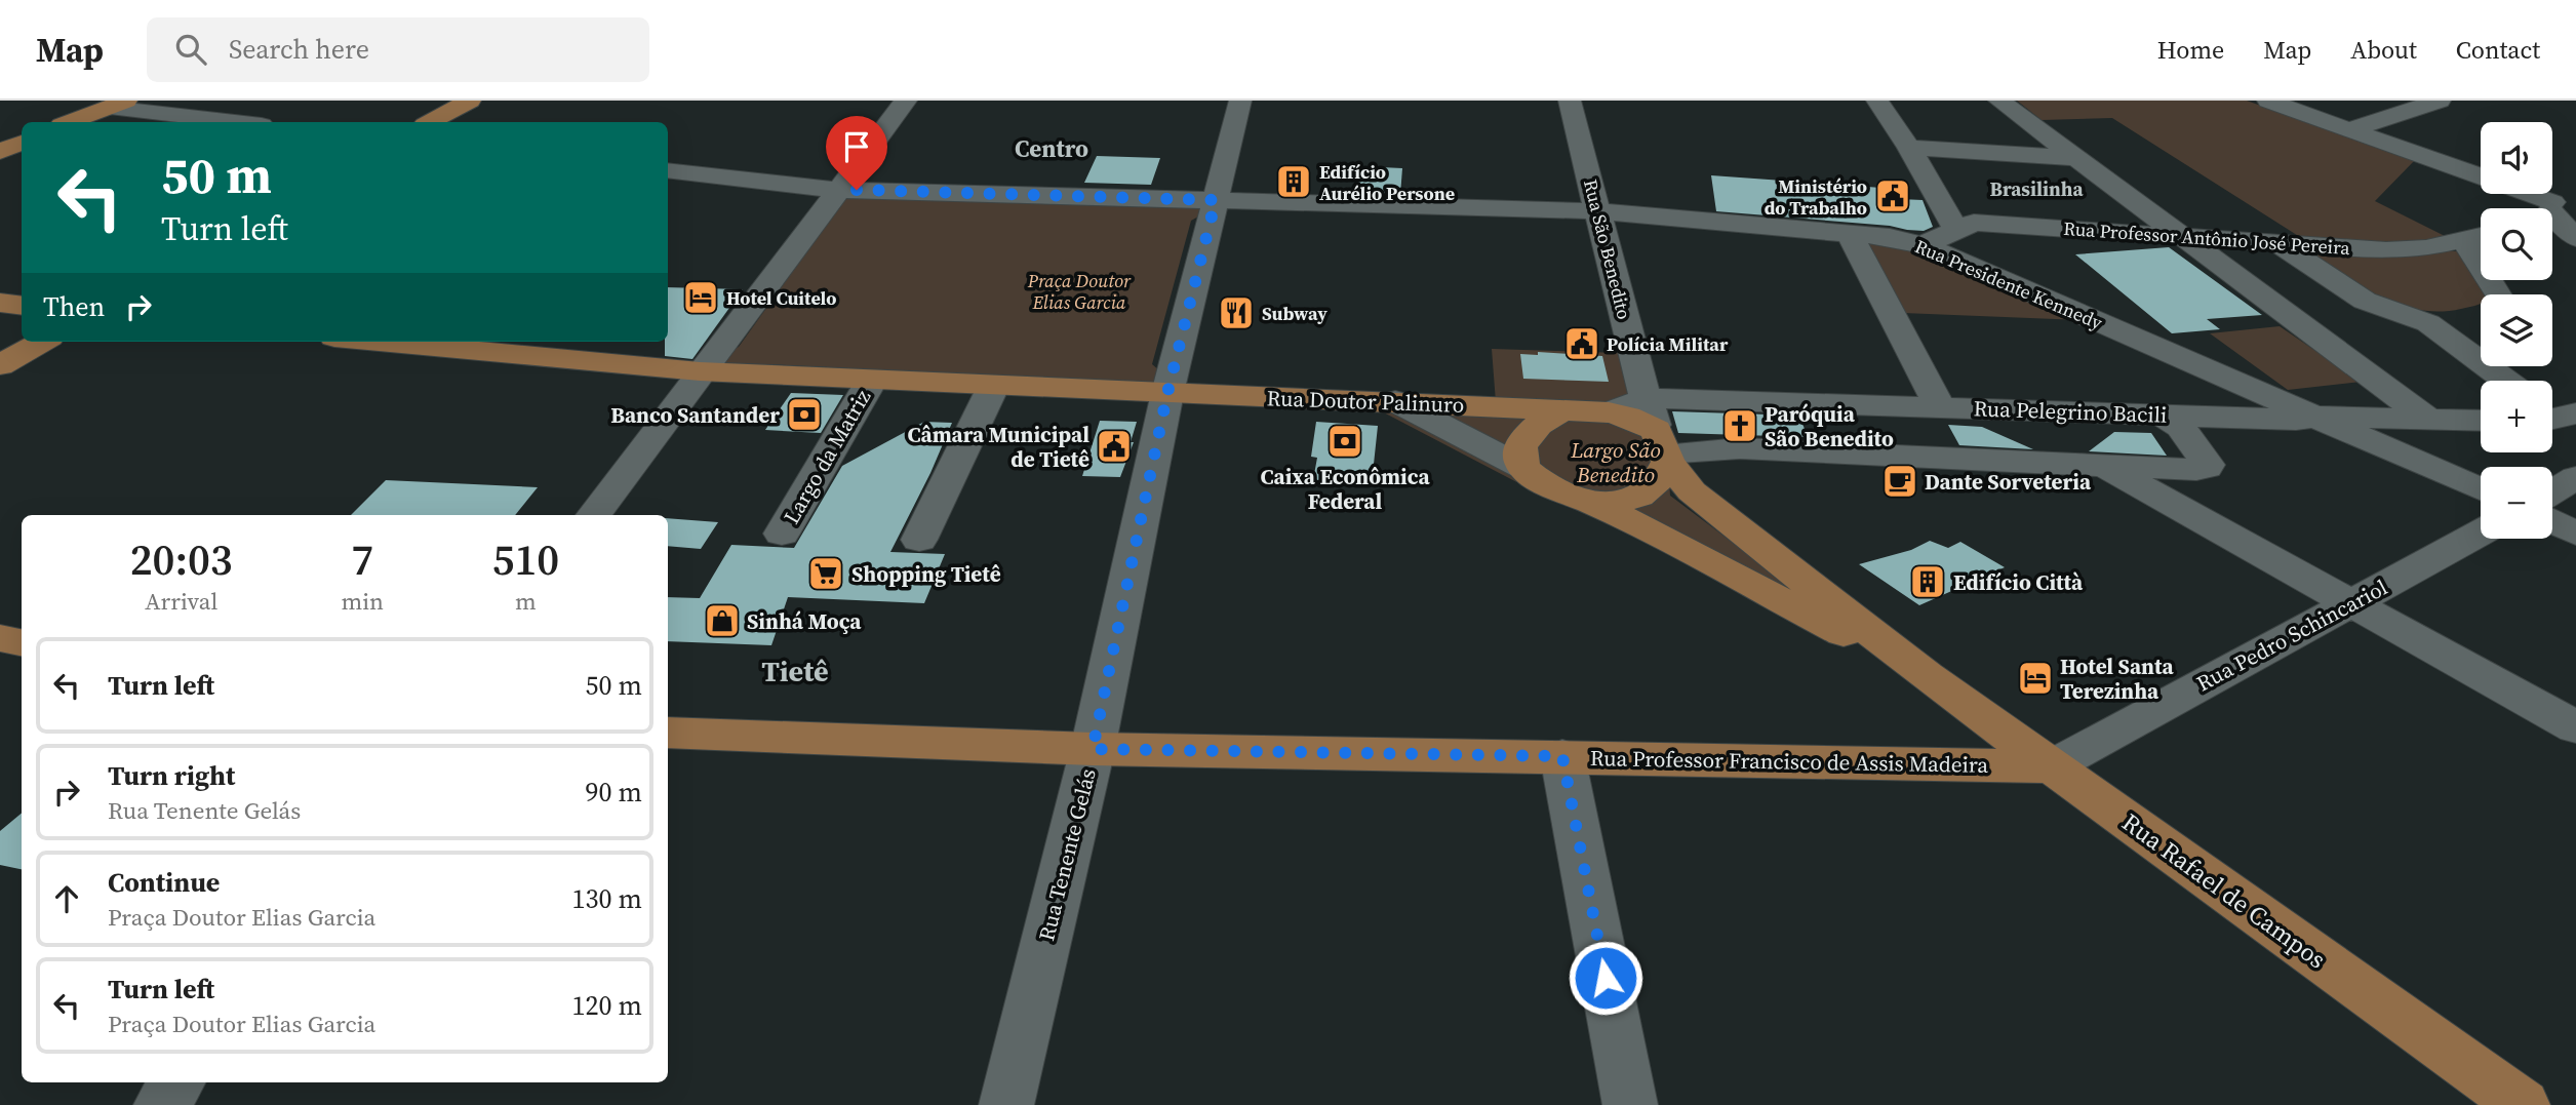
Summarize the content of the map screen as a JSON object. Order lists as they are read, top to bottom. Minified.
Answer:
{"streets":{"main road":["Rua Doutor Palinuro","Rua Professor Francisco de Assis Madeira","Rua Rafael de Campos"],"street":["Rua Professor Antônio José Pereira","Rua São Benedito","Rua Presidente Kennedy","Rua Pelegrino Bacili","Largo da Matriz","Rua Pedro Schincariol","Rua Tenente Gelás"]},"crossings":[["Rua Professor Antônio José Pereira","Rua Presidente Kennedy"],["Rua São Benedito","Rua Presidente Kennedy"],["Rua São Benedito","Rua Doutor Palinuro"],["Rua São Benedito","Rua Pelegrino Bacili"],["Rua Presidente Kennedy","Rua Pelegrino Bacili"],["Rua Doutor Palinuro","Rua Pelegrino Bacili"],["Rua Doutor Palinuro","Rua Tenente Gelás"],["Rua Pedro Schincariol","Rua Professor Francisco de Assis Madeira"],["Rua Pedro Schincariol","Rua Rafael de Campos"],["Rua Professor Francisco de Assis Madeira","Rua Tenente Gelás"],["Rua Professor Francisco de Assis Madeira","Rua Rafael de Campos"]],"districts":["Centro","Brasilinha","Tietê"],"parks":["Praça Doutor Elias Garcia","Largo São Benedito"],"places":{"building":["Edifício Aurélio Persone","Edifício Città"],"public building":["Ministério do Trabalho","Polícia Militar","Câmara Municipal de Tietê"],"hotel":["Hotel Cuitelo","Hotel Santa Terezinha"],"restaurant":["Subway"],"bank":["Banco Santander","Caixa Econômica Federal"],"church":["Paróquia São Benedito"],"cafe":["Dante Sorveteria"],"supermarket":["Shopping Tietê"],"shop":["Sinhá Moça"]},"page":{"header":"Map","search":"Search here","nav":["Home","Map","About","Contact"],"map_buttons":["+","−"],"turn":["50 m","Turn left"],"then":"Then","eta":["20:03","Arrival","7","min","510","m"],"list":[{"name":"Turn left","value":"50 m"},{"name":"Turn right","note":"Rua Tenente Gelás","value":"90 m"},{"name":"Continue","note":"Praça Doutor Elias Garcia","value":"130 m"},{"name":"Turn left","note":"Praça Doutor Elias Garcia","value":"120 m"}]}}
